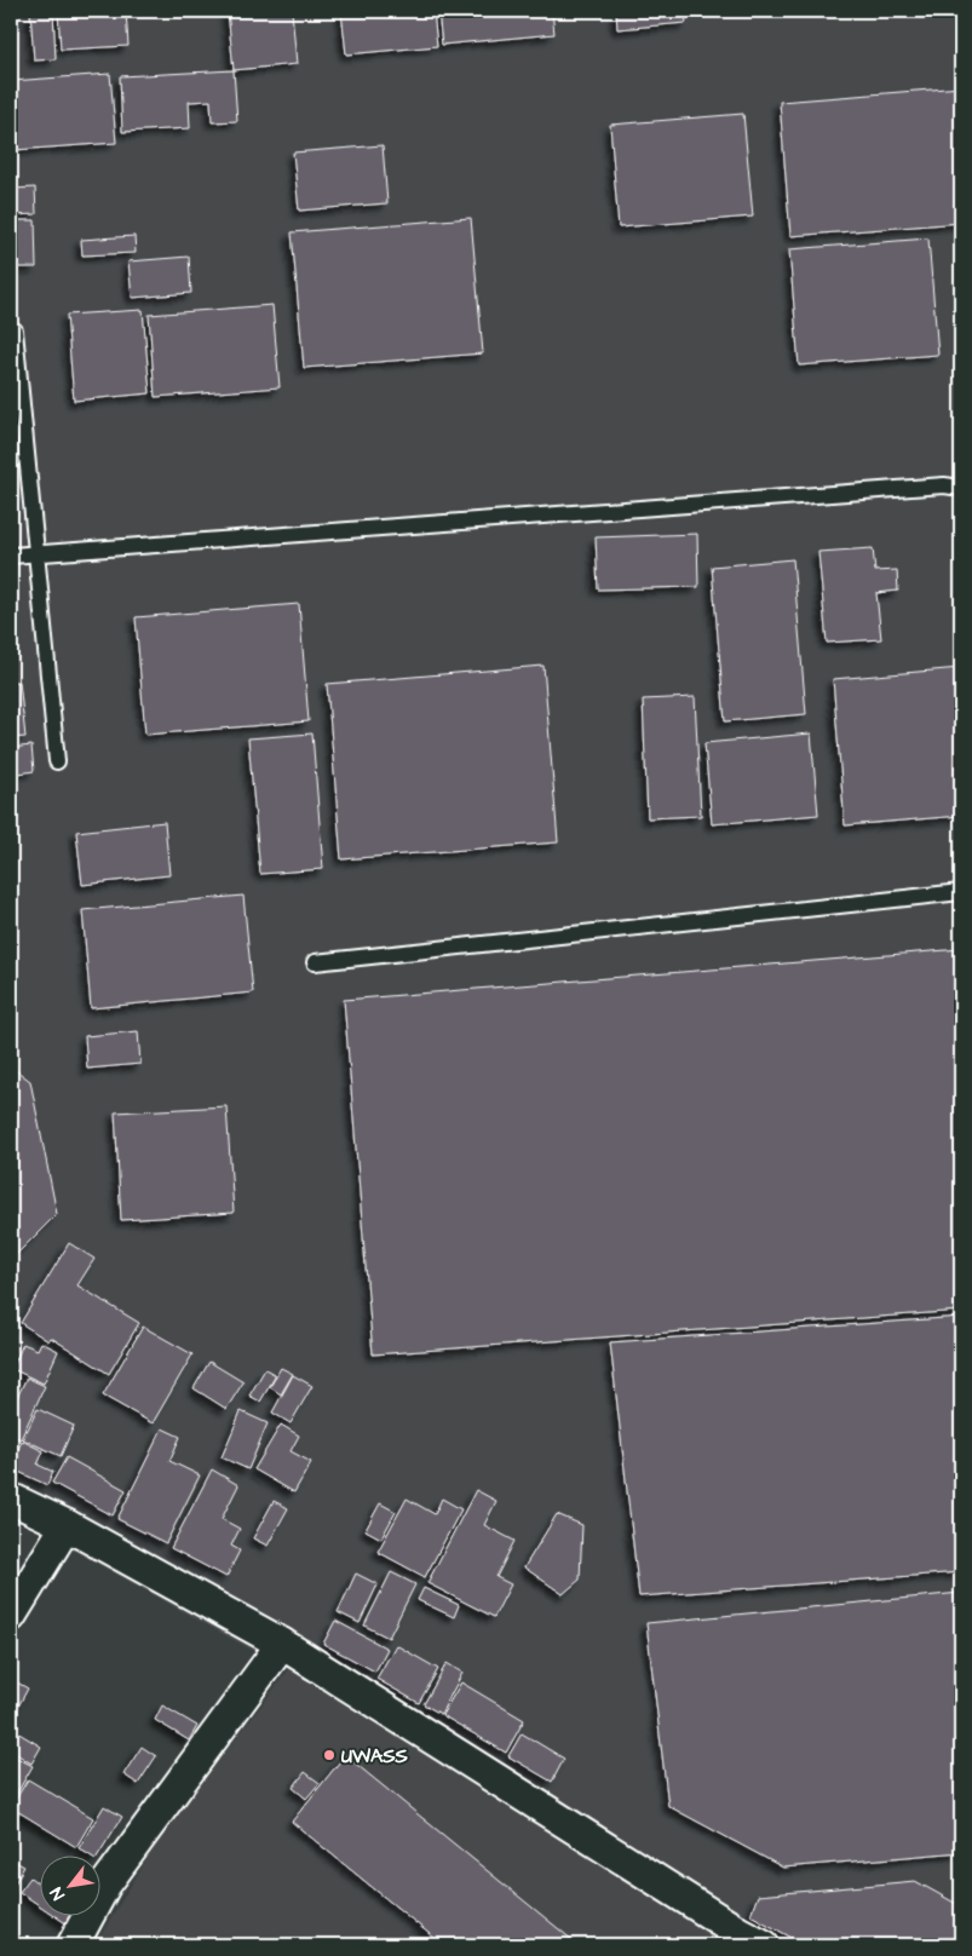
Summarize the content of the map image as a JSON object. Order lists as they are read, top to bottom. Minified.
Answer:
{"places":["UWASS"],"north":"bottom left"}
